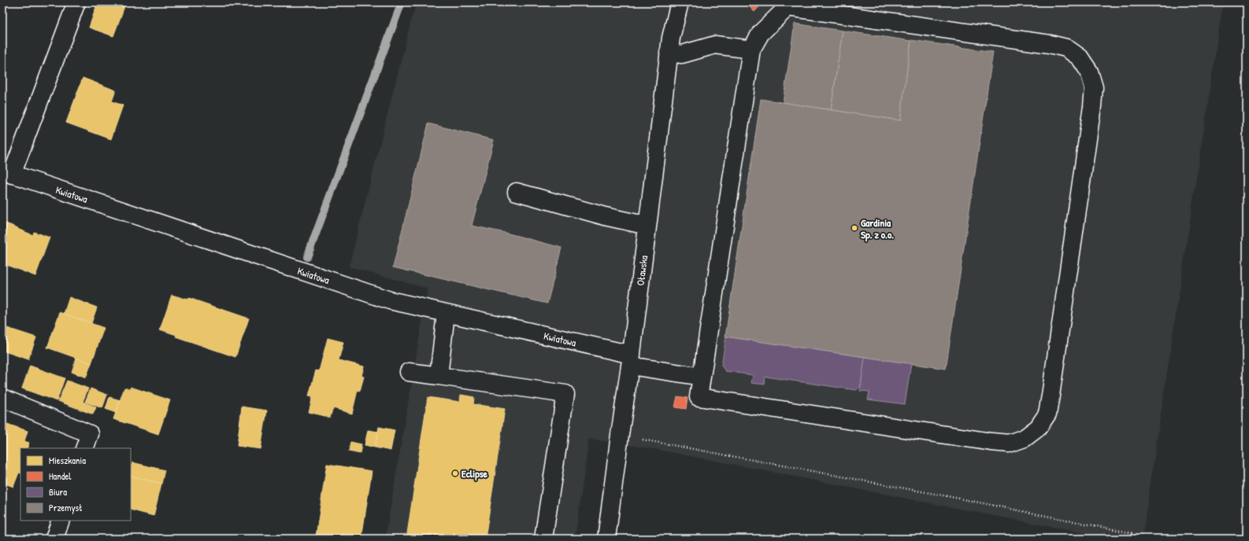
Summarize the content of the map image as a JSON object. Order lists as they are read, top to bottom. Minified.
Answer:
{"streets":{"street":["Kwiatowa","Oławska"]},"crossings":[["Kwiatowa","Oławska"]],"places":["Gardinia Sp. z o.o.","Eclipse"],"legend":["Mieszkania","Handel","Biura","Przemysł"]}
